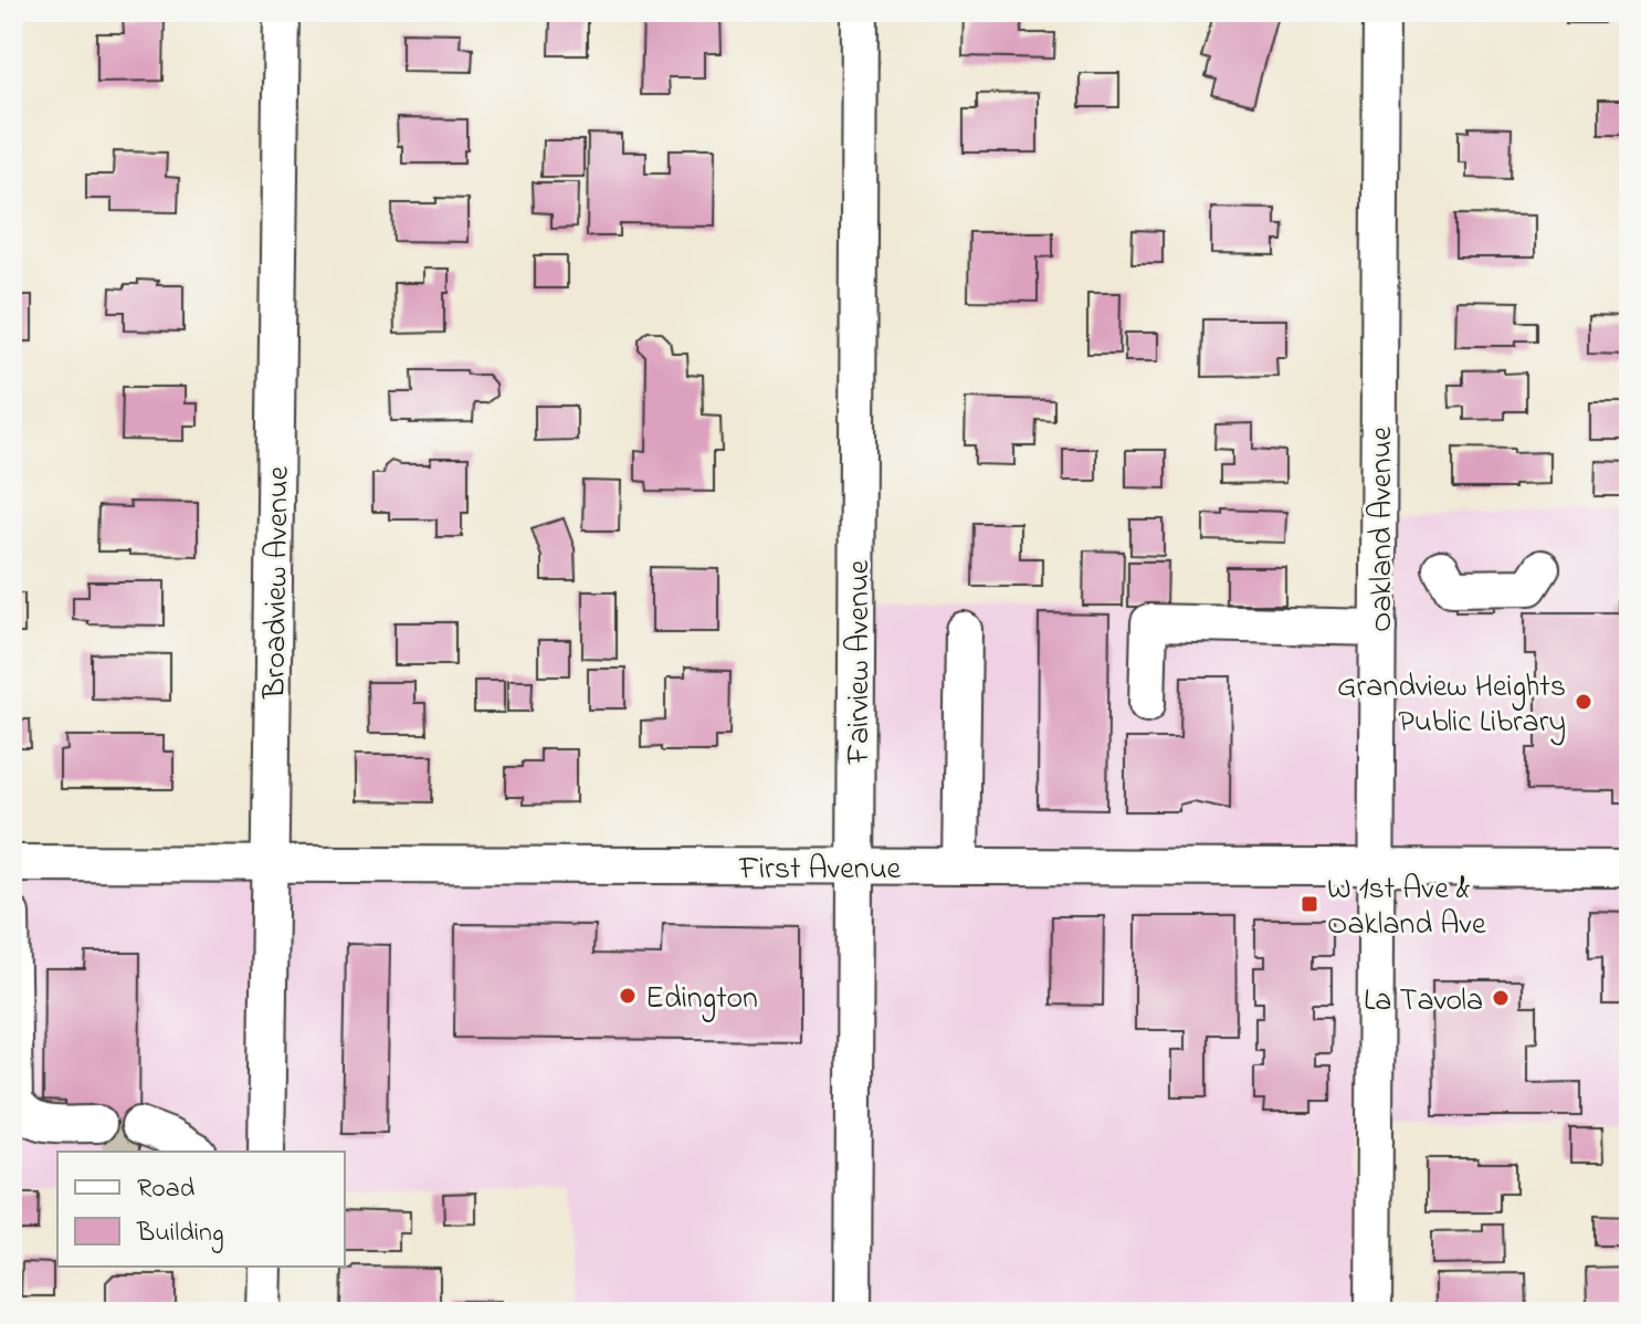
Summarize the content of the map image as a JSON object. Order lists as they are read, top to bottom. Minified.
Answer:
{"streets":{"street":["Oakland Avenue","Broadview Avenue","Fairview Avenue","First Avenue"]},"crossings":[["Oakland Avenue","First Avenue"],["Broadview Avenue","First Avenue"],["Fairview Avenue","First Avenue"]],"places":{"other":["Grandview Heights Public Library","Edington","La Tavola"],"transit":["W 1st Ave & Oakland Ave"]},"legend":["Road","Building"]}
